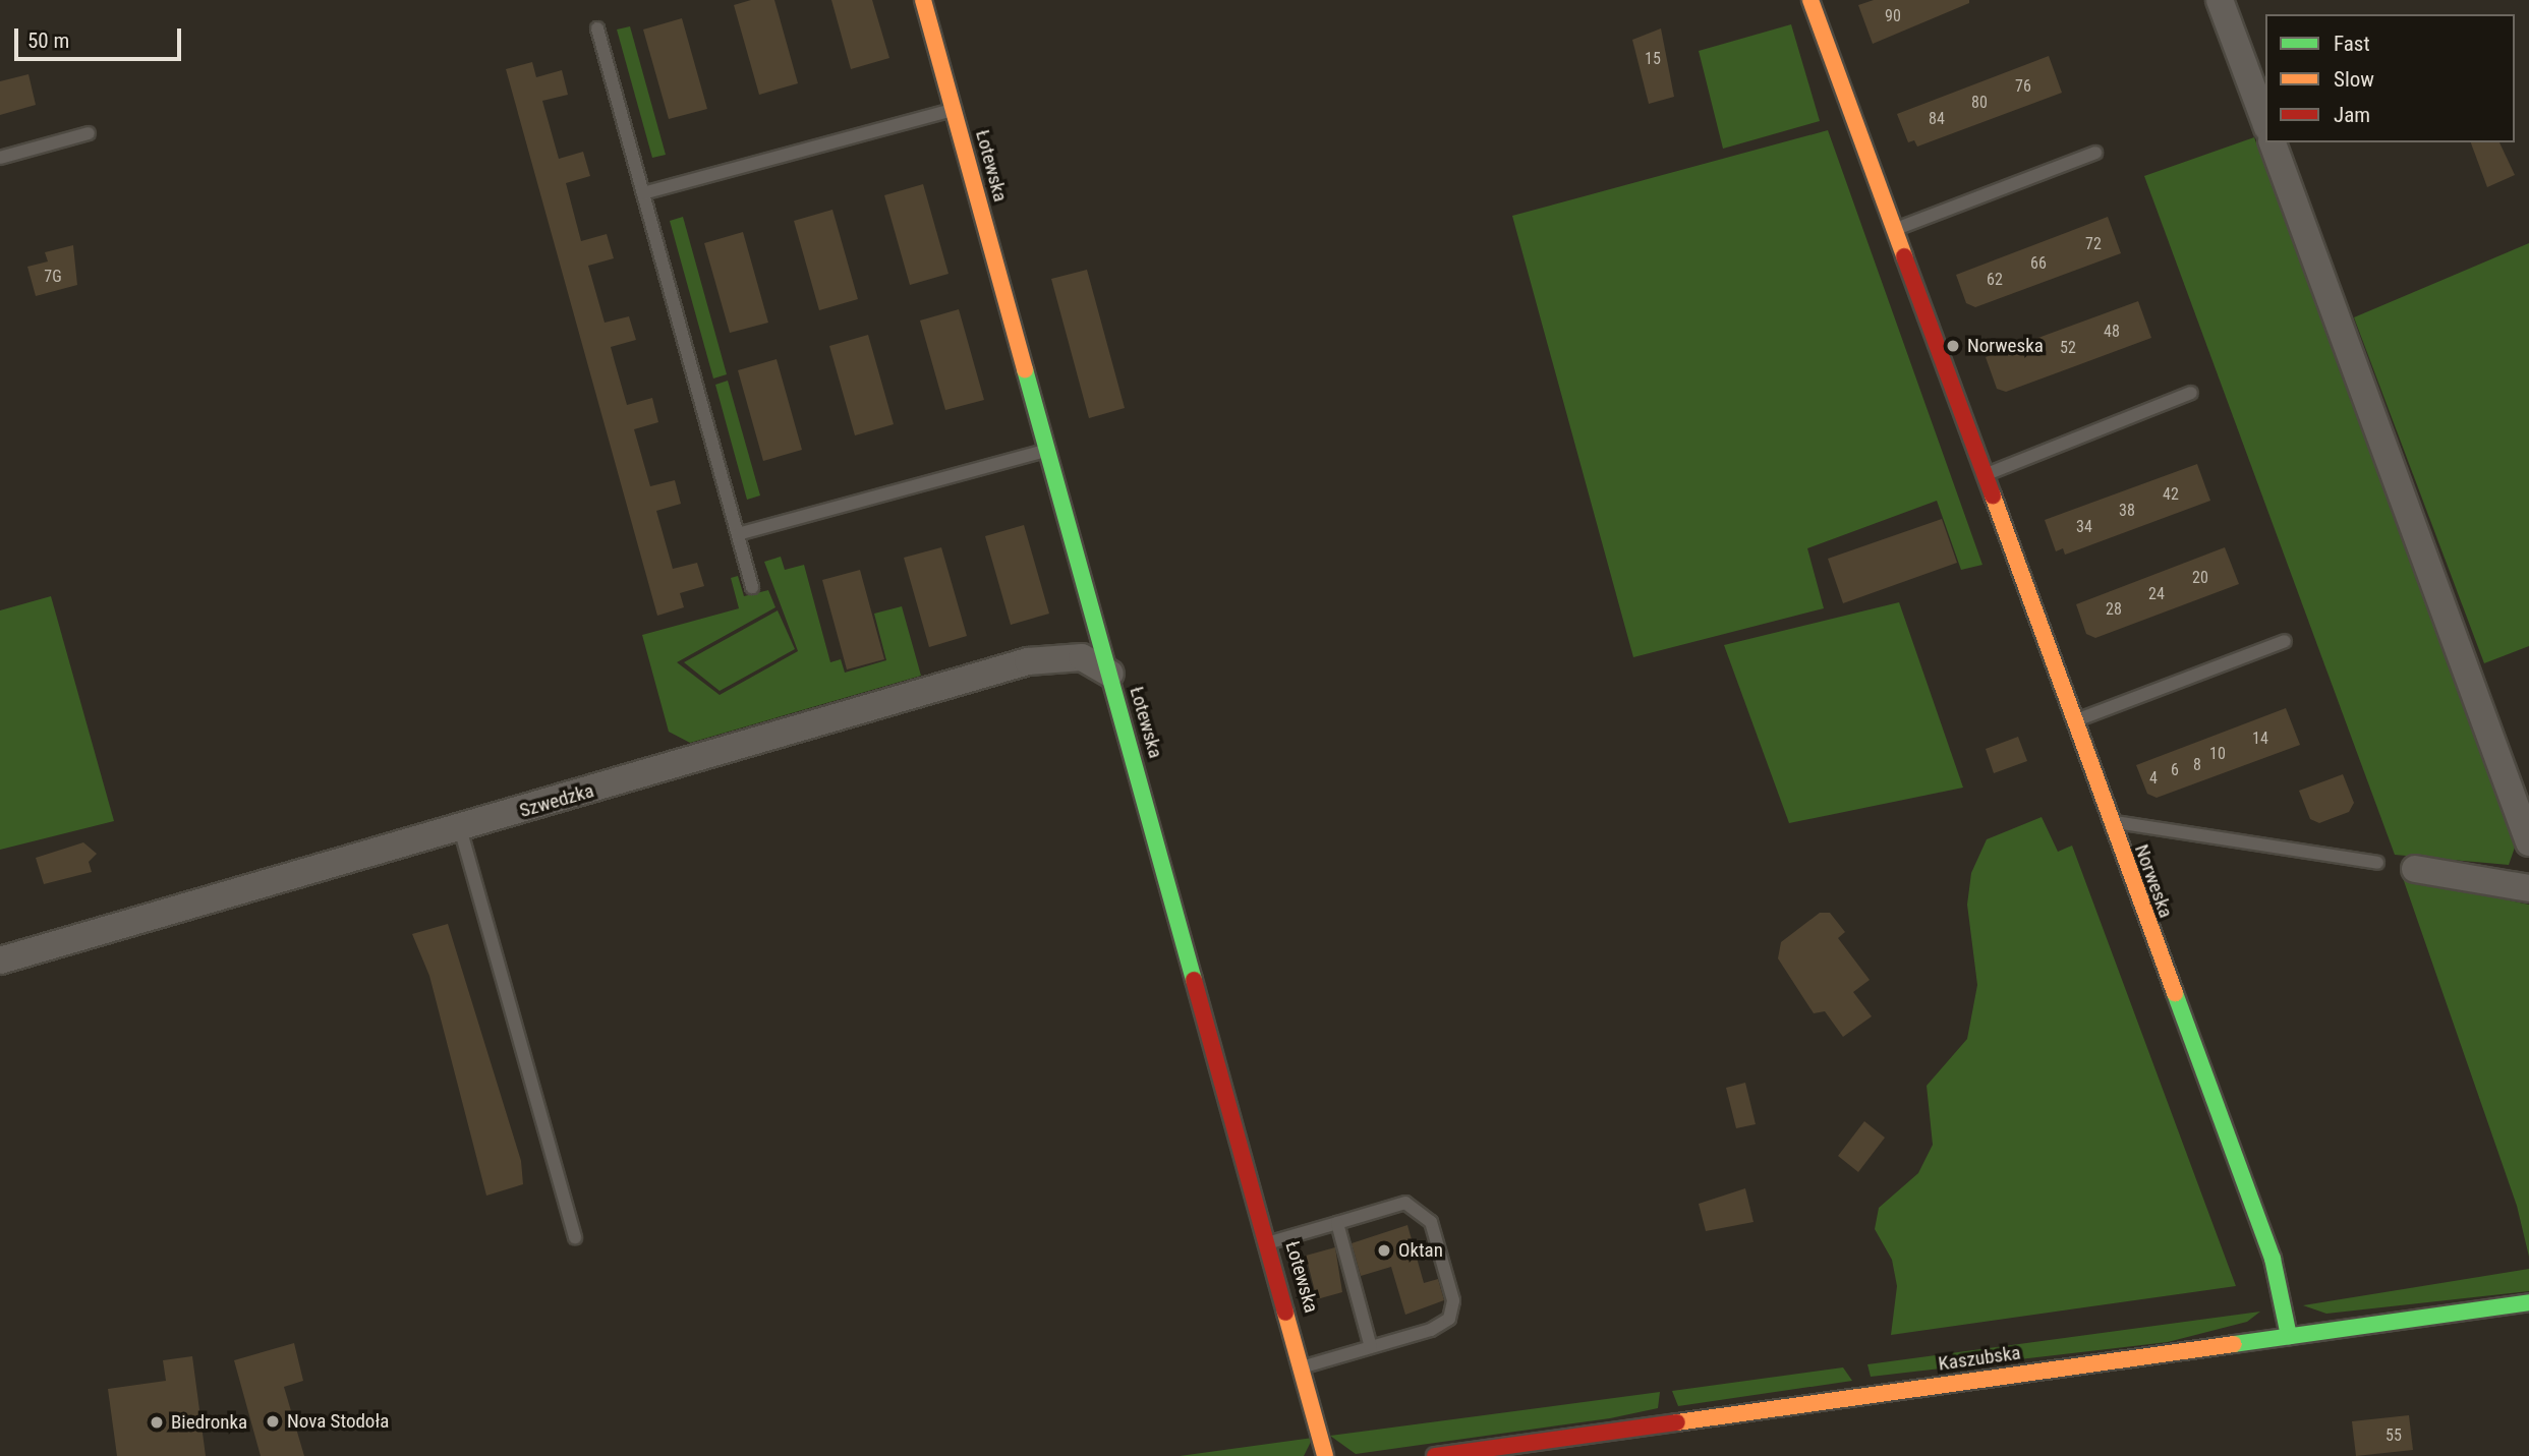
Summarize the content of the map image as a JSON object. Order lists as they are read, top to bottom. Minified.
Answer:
{"streets":{"street":["Łotewska","Szwedzka","Norweska","Kaszubska"]},"crossings":[["Łotewska","Szwedzka"],["Norweska","Kaszubska"]],"places":["Norweska","Oktan","Nova Stodoła","Biedronka"],"house_numbers":["90","15","76","80","84","72","66","7G","62","48","52","42","38","34","20","24","28","14","10","8","6","4","55"],"legend":["Fast","Slow","Jam"],"scale_bar":"50 m"}
